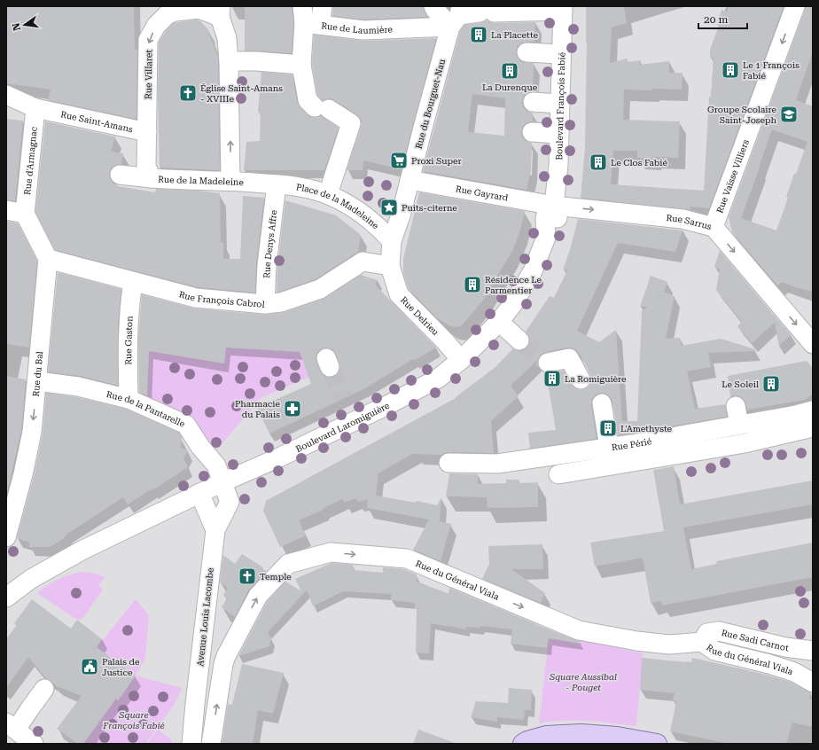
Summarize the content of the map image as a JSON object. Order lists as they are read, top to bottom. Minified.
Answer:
{"streets":{"street":["Rue de Laumière","Rue Villaret","Rue du Bourguet-Nau","Boulevard François Fabié","Rue Saint-Amans","Rue d'Armagnac","Rue Vaïsse Villiers","Rue de la Madeleine","Rue Gayrard","Place de la Madeleine","Rue Sarrus","Rue Denys Affre","Rue François Cabrol","Rue Delrieu","Rue Gaston","Rue du Bal","Rue de la Pantarelle","Boulevard Laromiguière","Rue Périé","Rue du Général Viala","Avenue Louis Lacombe","Rue Sadi Carnot"]},"crossings":[["Rue de Laumière","Rue du Bourguet-Nau"],["Rue de Laumière","Boulevard François Fabié"],["Rue Villaret","Rue Saint-Amans"],["Rue Villaret","Rue de la Madeleine"],["Rue du Bourguet-Nau","Rue Gayrard"],["Boulevard François Fabié","Rue Gayrard"],["Boulevard François Fabié","Rue Sarrus"],["Boulevard François Fabié","Boulevard Laromiguière"],["Rue Saint-Amans","Rue d'Armagnac"],["Rue Saint-Amans","Rue de la Madeleine"],["Rue Vaïsse Villiers","Rue Sarrus"],["Rue de la Madeleine","Place de la Madeleine"],["Rue de la Madeleine","Rue Denys Affre"],["Rue Gayrard","Rue Sarrus"],["Rue Gayrard","Boulevard Laromiguière"],["Place de la Madeleine","Rue Denys Affre"],["Rue Sarrus","Boulevard Laromiguière"],["Rue Denys Affre","Rue François Cabrol"],["Rue François Cabrol","Rue Delrieu"],["Rue François Cabrol","Rue Gaston"],["Rue François Cabrol","Rue du Bal"],["Rue Delrieu","Boulevard Laromiguière"],["Rue Gaston","Rue de la Pantarelle"],["Rue du Bal","Rue de la Pantarelle"],["Rue de la Pantarelle","Boulevard Laromiguière"],["Boulevard Laromiguière","Avenue Louis Lacombe"],["Rue du Général Viala","Rue Sadi Carnot"]],"one_way":["Rue Vaïsse Villiers","Rue Sarrus","Rue du Bal"],"parks":["Square Aussibal - Pouget","Square François Fabié"],"places":{"building":["La Placette","Le 1 François Fabié","La Durenque","Le Clos Fabié","Résidence Le Parmentier","La Romiguière","Le Soleil","L'Amethyste"],"church":["Église Saint-Amans - XVIIIe","Temple"],"school or university":["Groupe Scolaire Saint-Joseph"],"supermarket":["Proxi Super"],"place":["Puits-citerne"],"pharmacy":["Pharmacie du Palais"],"public building":["Palais de Justice"]},"scale_bar":"20 m","north":"left"}
